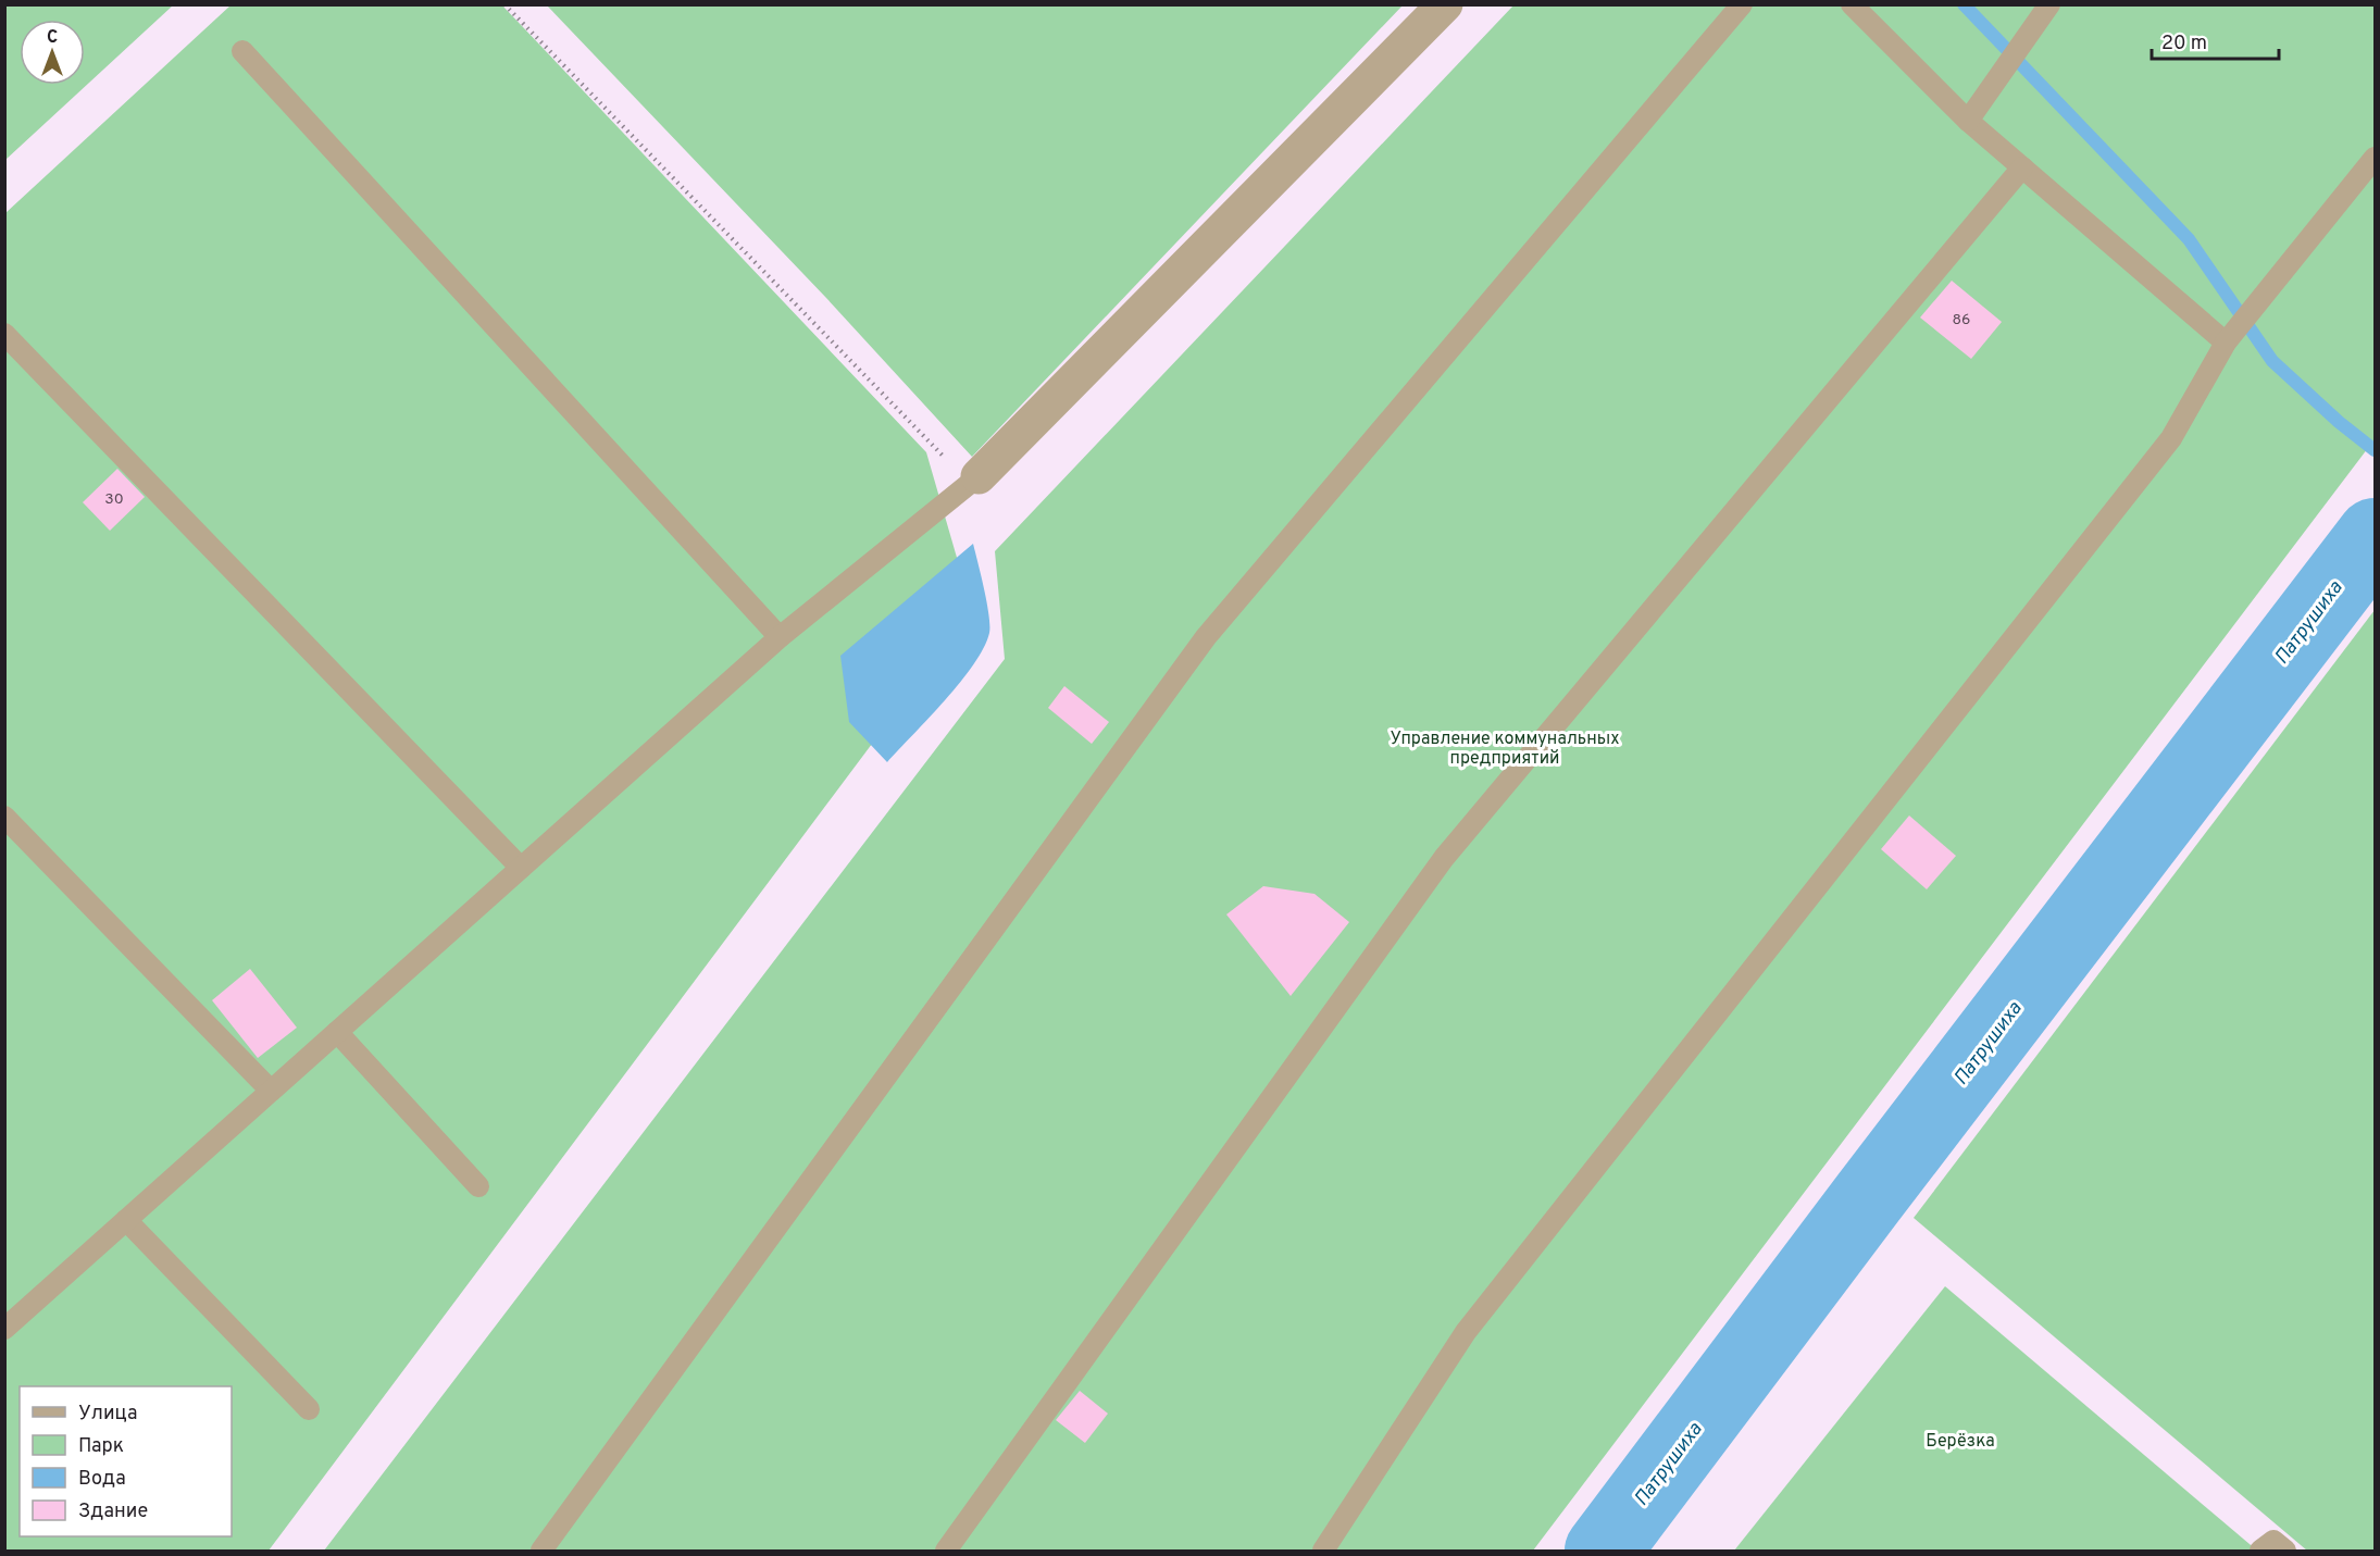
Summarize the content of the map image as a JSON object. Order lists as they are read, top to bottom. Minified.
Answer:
{"water":["Патрушиха"],"parks":["Управление коммунальных предприятий","Берёзка"],"house_numbers":["86","30"],"legend":["Улица","Парк","Вода","Здание"],"scale_bar":"20 m","north":"top"}
